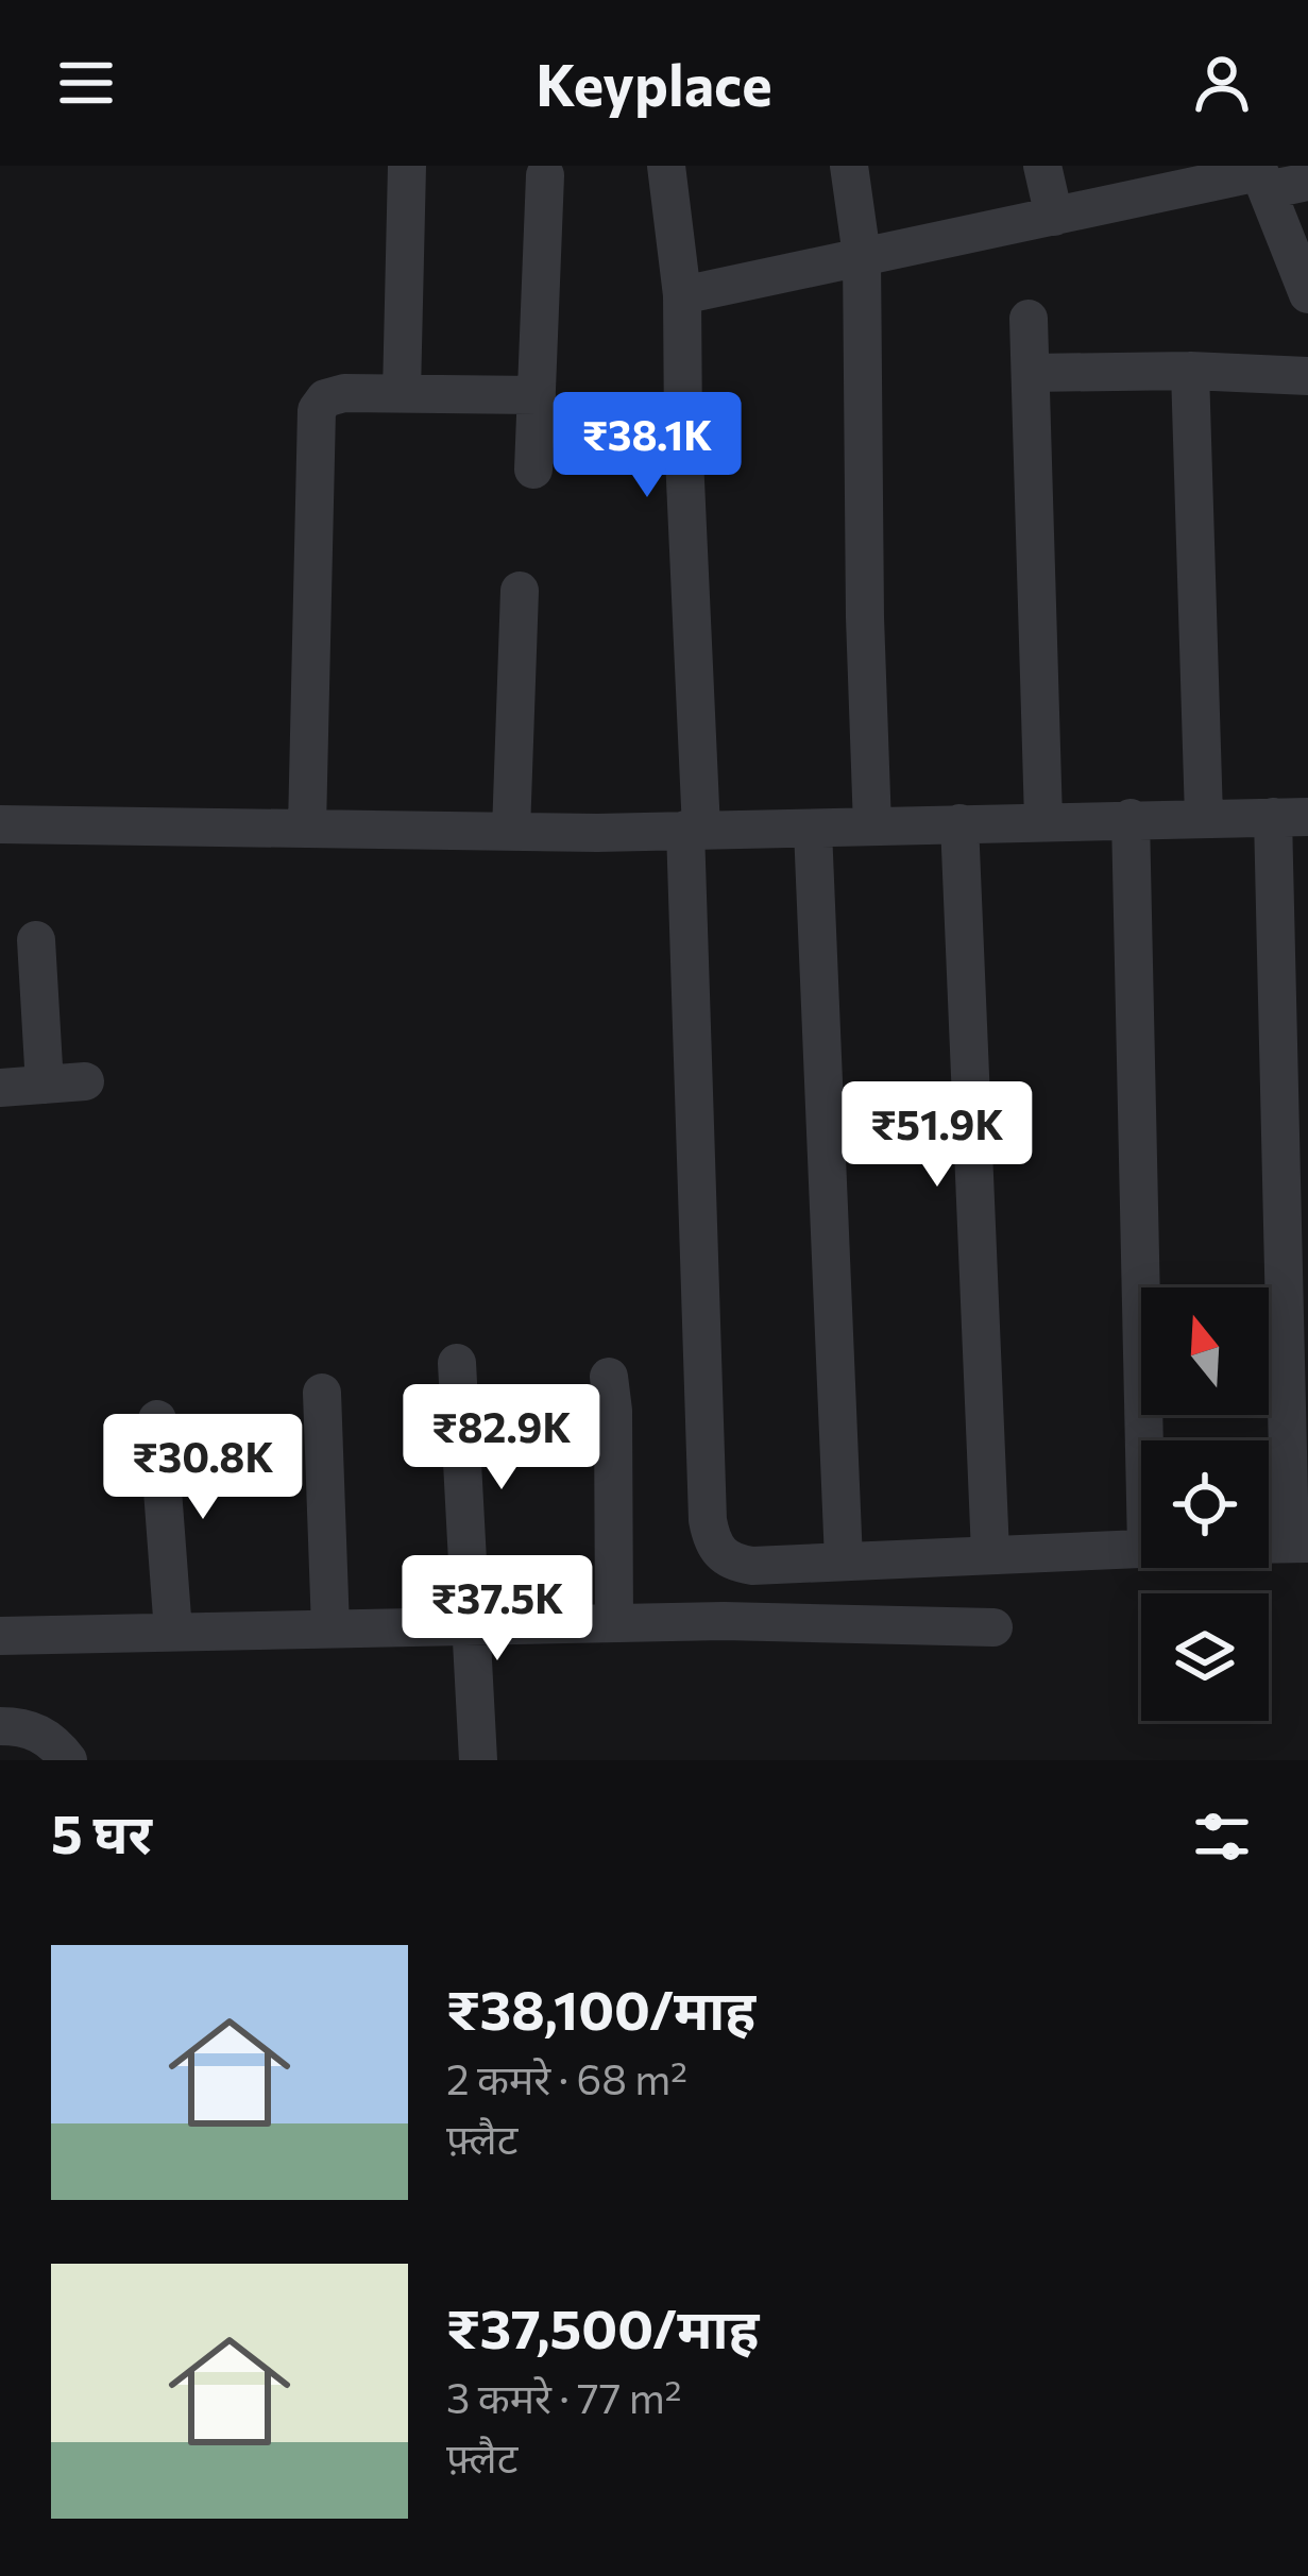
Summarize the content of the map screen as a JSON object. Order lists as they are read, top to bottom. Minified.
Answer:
{"north":"top","page":{"header":"Keyplace","price":["₹38.1K","₹51.9K","₹82.9K","₹30.8K","₹37.5K"],"heading":"5 घर","list":[{"name":"₹38,100/माह","note":"2 कमरे · 68 m² · फ़्लैट"},{"name":"₹37,500/माह","note":"3 कमरे · 77 m² · फ़्लैट"}]}}
